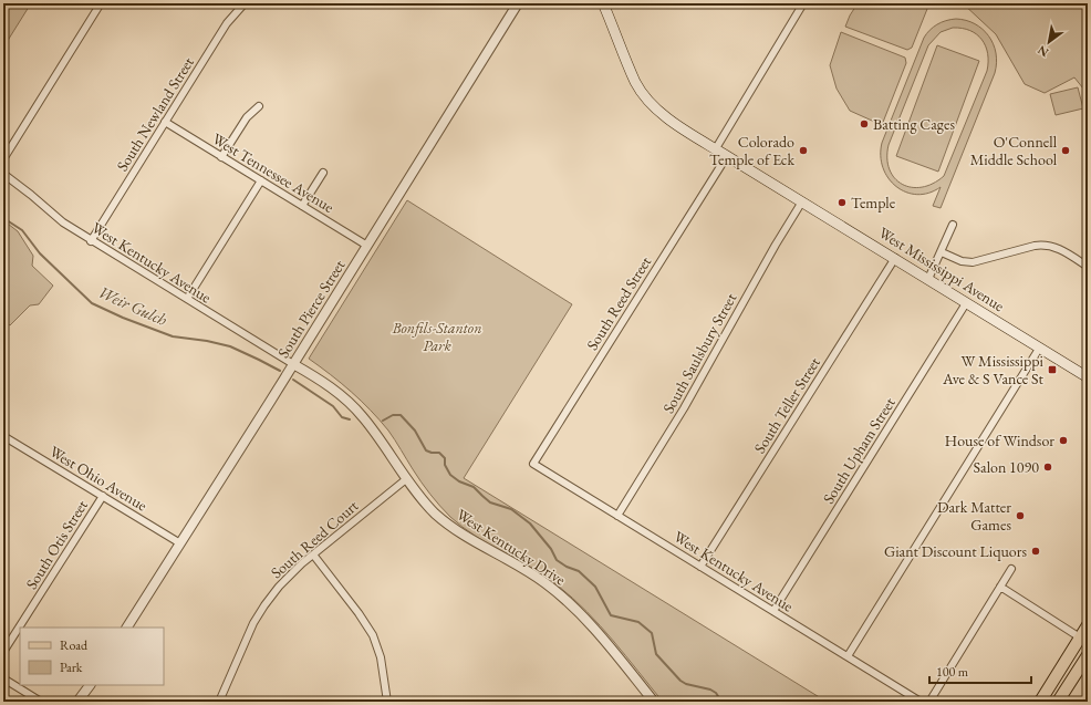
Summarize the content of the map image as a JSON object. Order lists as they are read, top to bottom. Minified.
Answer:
{"streets":{"main road":["West Mississippi Avenue"],"street":["South Newland Street","West Tennessee Avenue","West Kentucky Avenue","South Reed Street","South Pierce Street","South Saulsbury Street","South Teller Street","South Upham Street","West Ohio Avenue","South Reed Court","South Otis Street","West Kentucky Drive"]},"crossings":[["South Newland Street","West Tennessee Avenue"],["South Newland Street","West Kentucky Avenue"],["West Tennessee Avenue","South Pierce Street"],["West Kentucky Avenue","South Reed Street"],["West Kentucky Avenue","South Pierce Street"],["West Kentucky Avenue","South Saulsbury Street"],["West Kentucky Avenue","South Teller Street"],["West Kentucky Avenue","South Upham Street"],["West Kentucky Avenue","West Kentucky Drive"],["West Mississippi Avenue","South Reed Street"],["West Mississippi Avenue","South Saulsbury Street"],["West Mississippi Avenue","South Teller Street"],["West Mississippi Avenue","South Upham Street"],["South Pierce Street","West Ohio Avenue"],["South Pierce Street","West Kentucky Drive"],["West Ohio Avenue","South Otis Street"],["South Reed Court","West Kentucky Drive"]],"water":["Weir Gulch"],"parks":["Bonfils-Stanton Park"],"places":{"other":["Batting Cages","Colorado Temple of Eck","O'Connell Middle School","Temple","House of Windsor","Salon 1090","Dark Matter Games","Giant Discount Liquors"],"transit":["W Mississippi Ave & S Vance St"]},"legend":["Road","Park"],"scale_bar":"100 m","north":"bottom left"}
